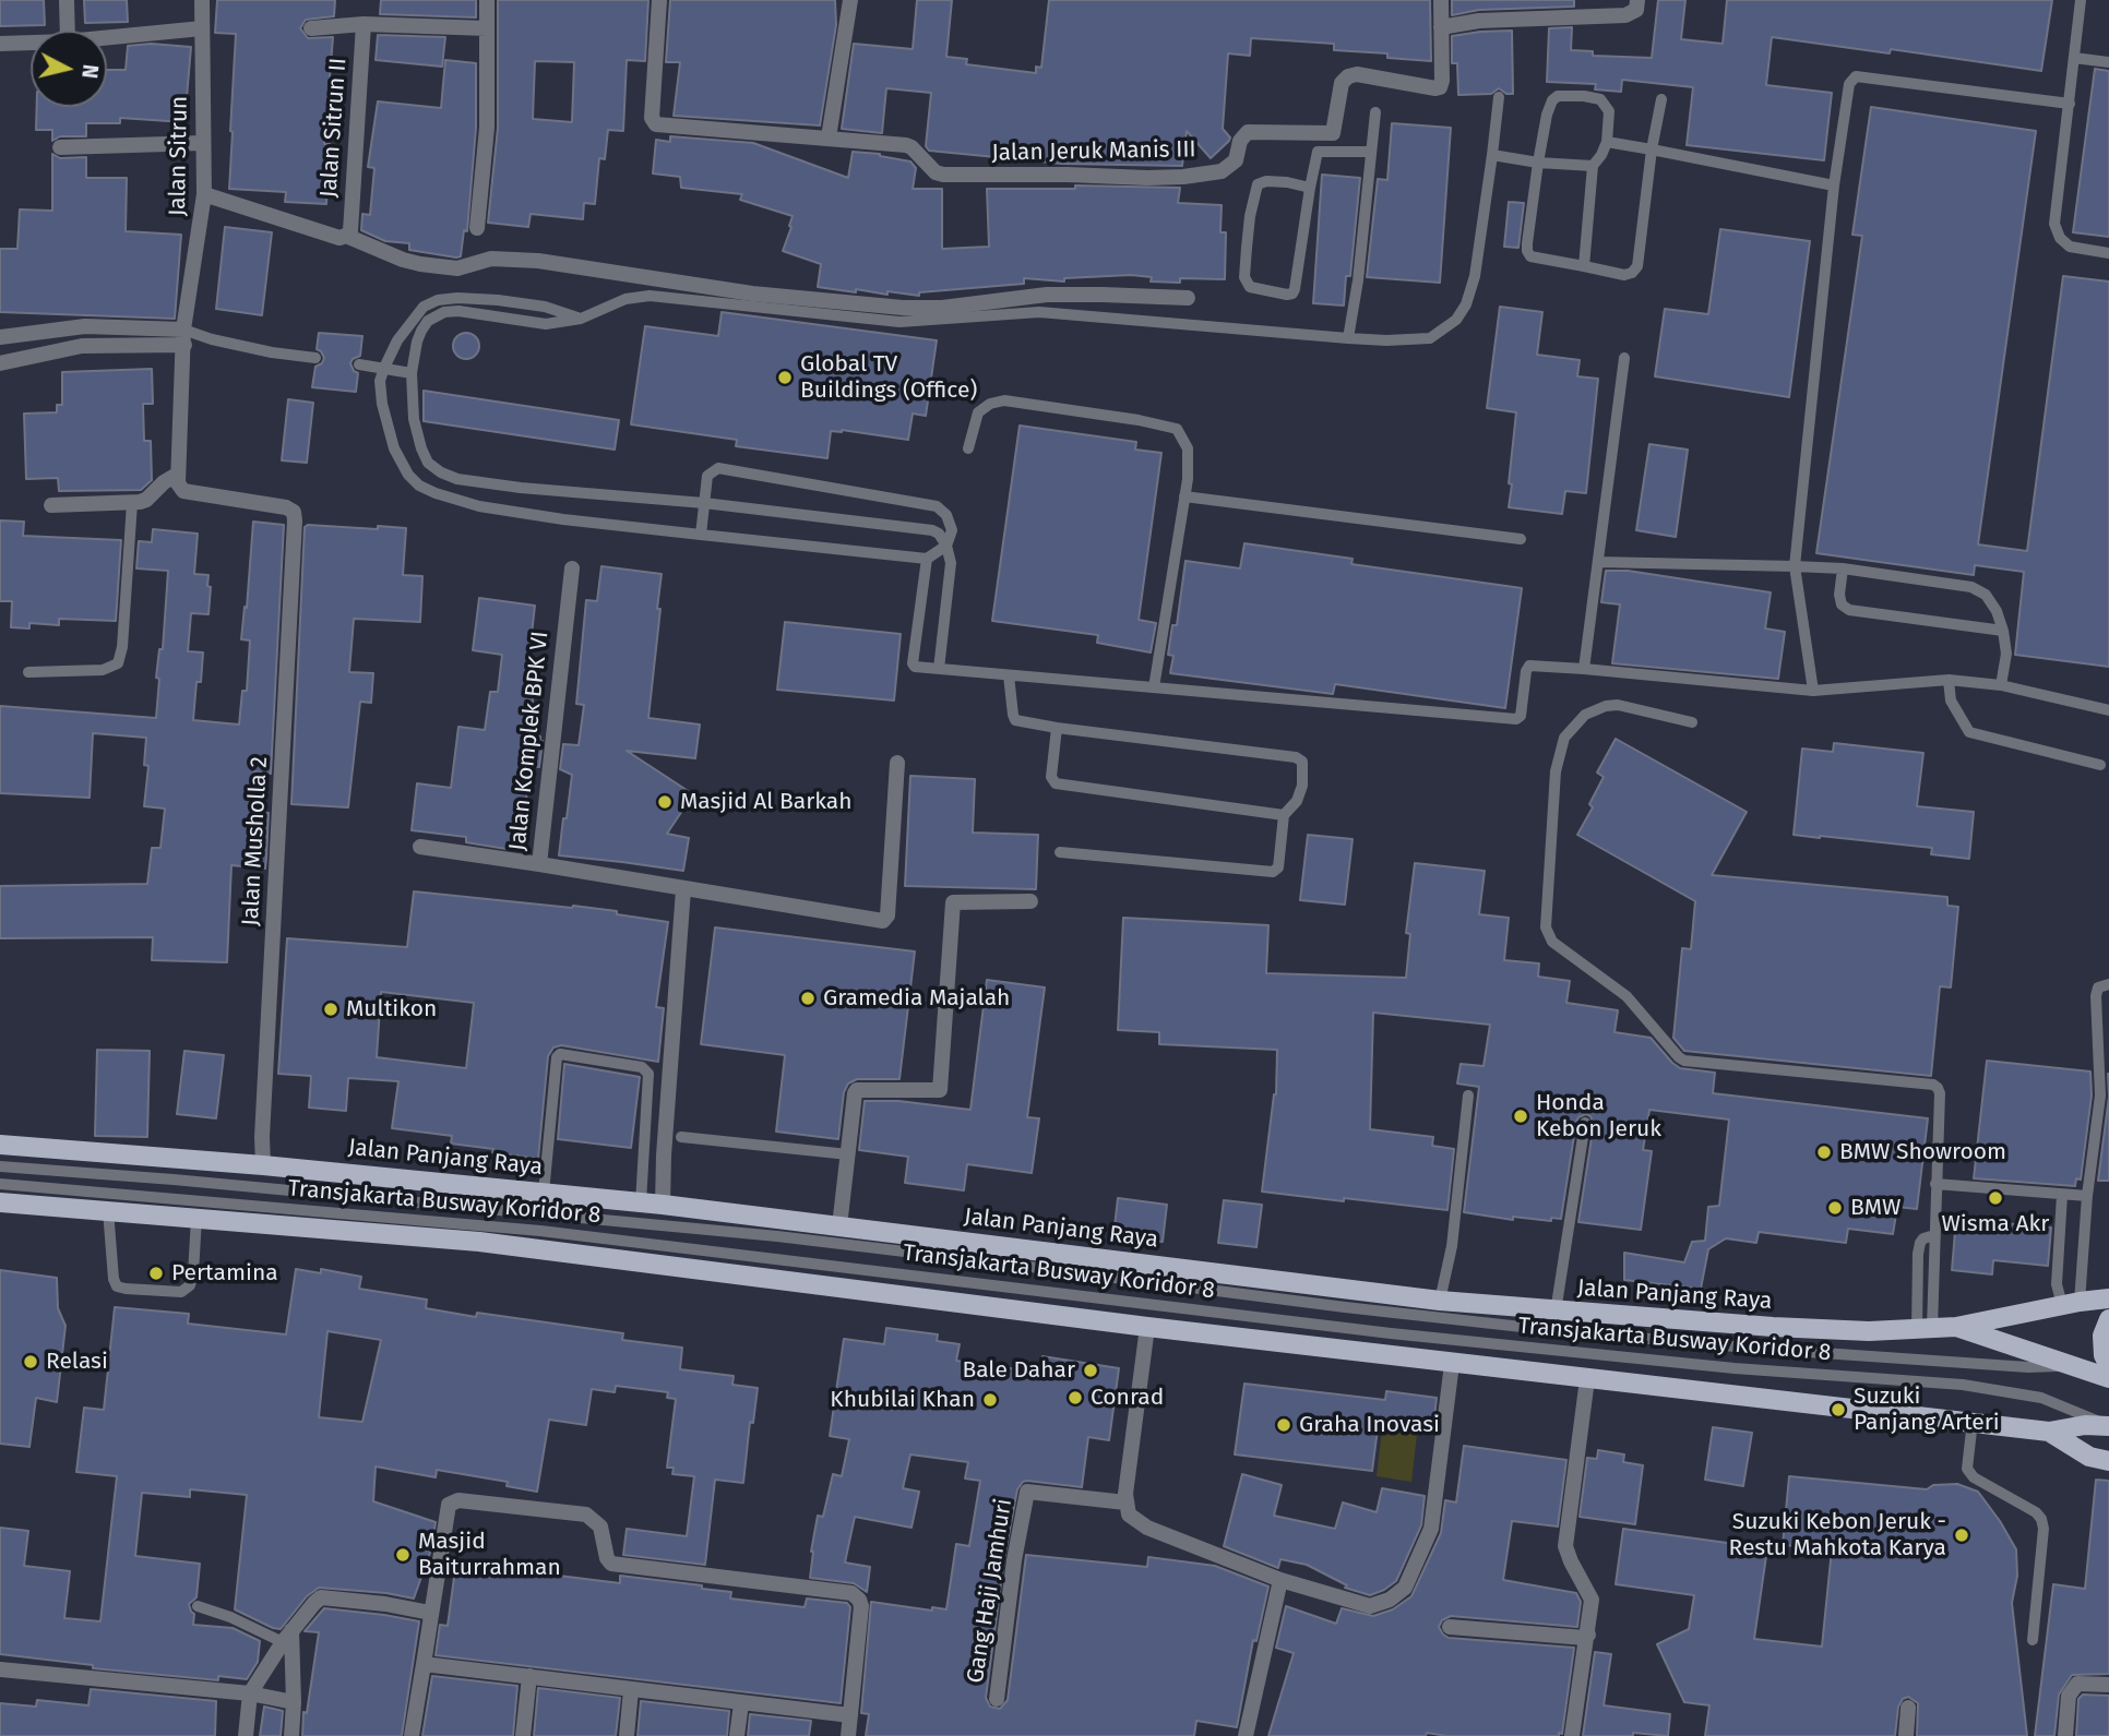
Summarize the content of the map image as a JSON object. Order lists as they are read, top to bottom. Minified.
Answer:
{"streets":{"main road":["Jalan Panjang Raya"],"street":["Jalan Sitrun II","Jalan Jeruk Manis III","Jalan Sitrun","Jalan Komplek BPK VI","Jalan Musholla 2","Gang Haji Jamhuri"],"lane":["Transjakarta Busway Koridor 8"]},"crossings":[["Jalan Sitrun II","Jalan Sitrun"],["Jalan Sitrun","Jalan Musholla 2"],["Jalan Musholla 2","Jalan Panjang Raya"],["Jalan Panjang Raya","Transjakarta Busway Koridor 8"]],"places":["Global TV Buildings (Office)","Masjid Al Barkah","Gramedia Majalah","Multikon","Honda Kebon Jeruk","BMW Showroom","Wisma Akr","BMW","Pertamina","Relasi","Bale Dahar","Conrad","Khubilai Khan","Suzuki Panjang Arteri","Graha Inovasi","Suzuki Kebon Jeruk - Restu Mahkota Karya","Masjid Baiturrahman"],"north":"right"}
